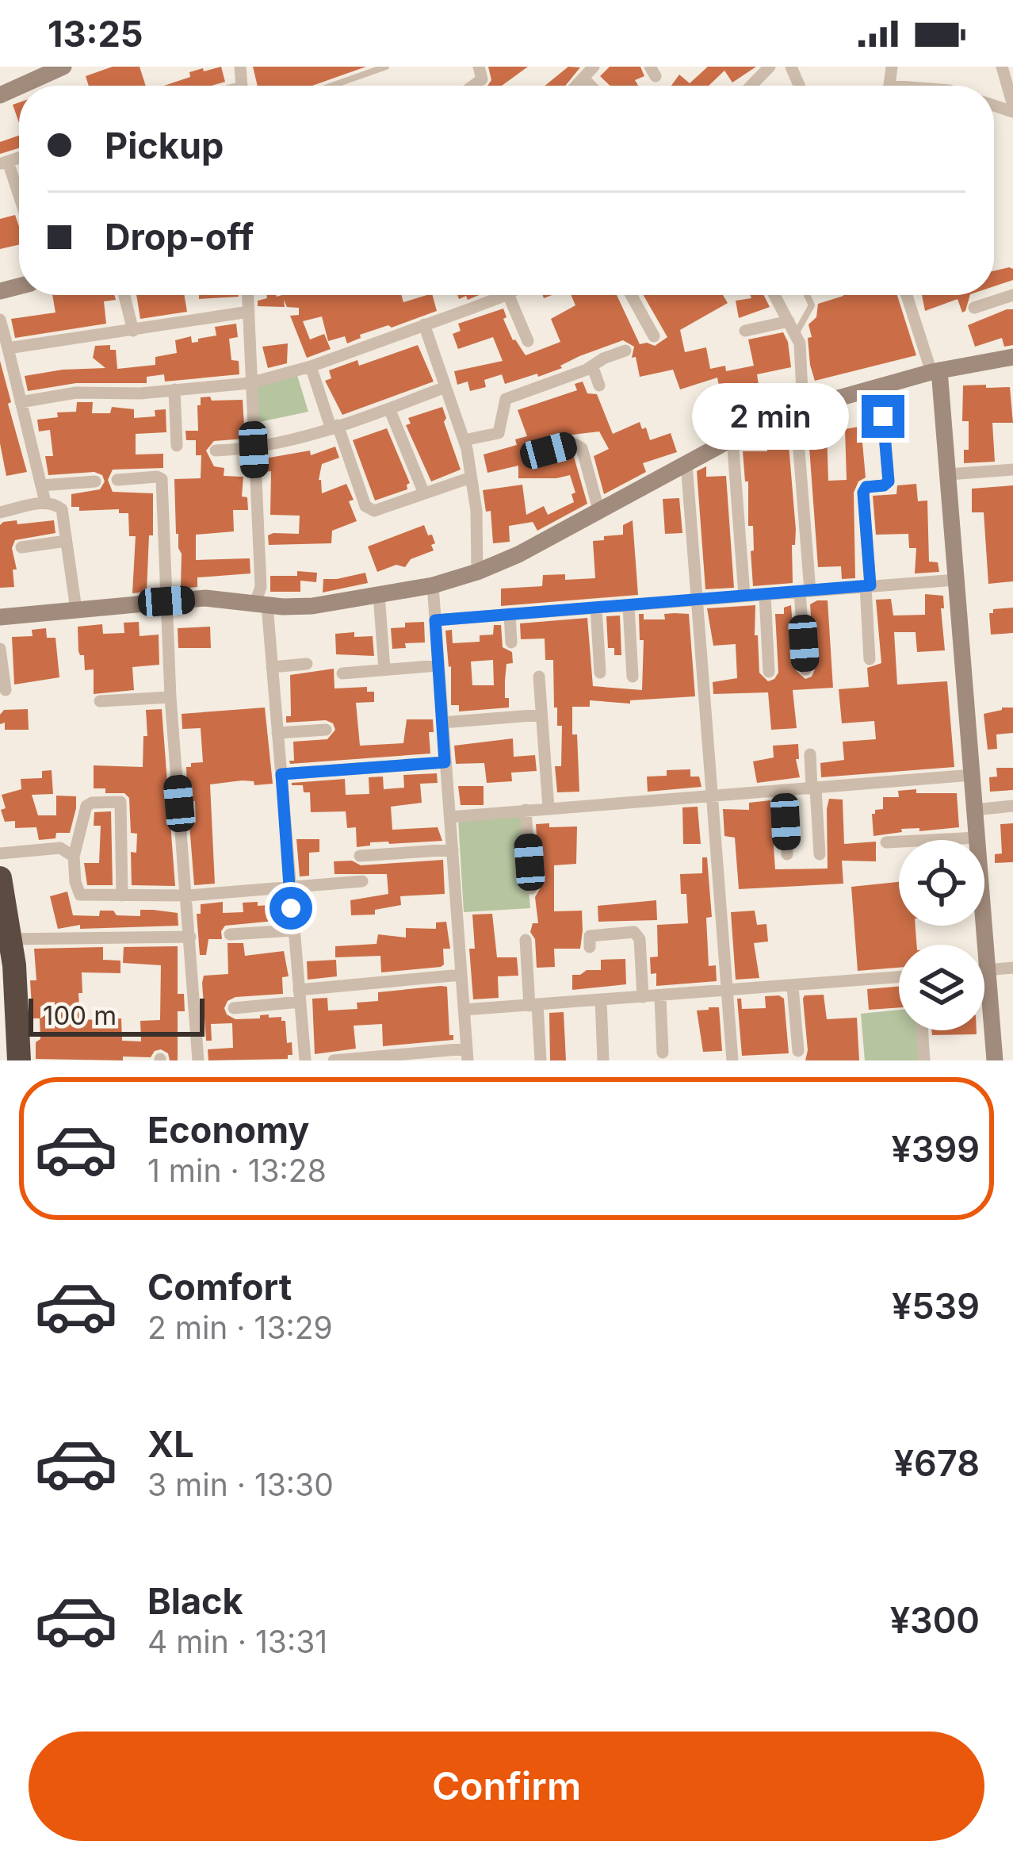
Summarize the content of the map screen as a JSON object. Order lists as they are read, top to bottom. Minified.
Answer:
{"scale_bar":"100 m","page":{"status":"13:25","banner":["Pickup","Drop-off"],"bubble":"2 min","scale":"100 m","list":[{"name":"Economy","note":"1 min · 13:28","value":"¥399"},{"name":"Comfort","note":"2 min · 13:29","value":"¥539"},{"name":"XL","note":"3 min · 13:30","value":"¥678"},{"name":"Black","note":"4 min · 13:31","value":"¥300"}],"buttons":"Confirm"}}
